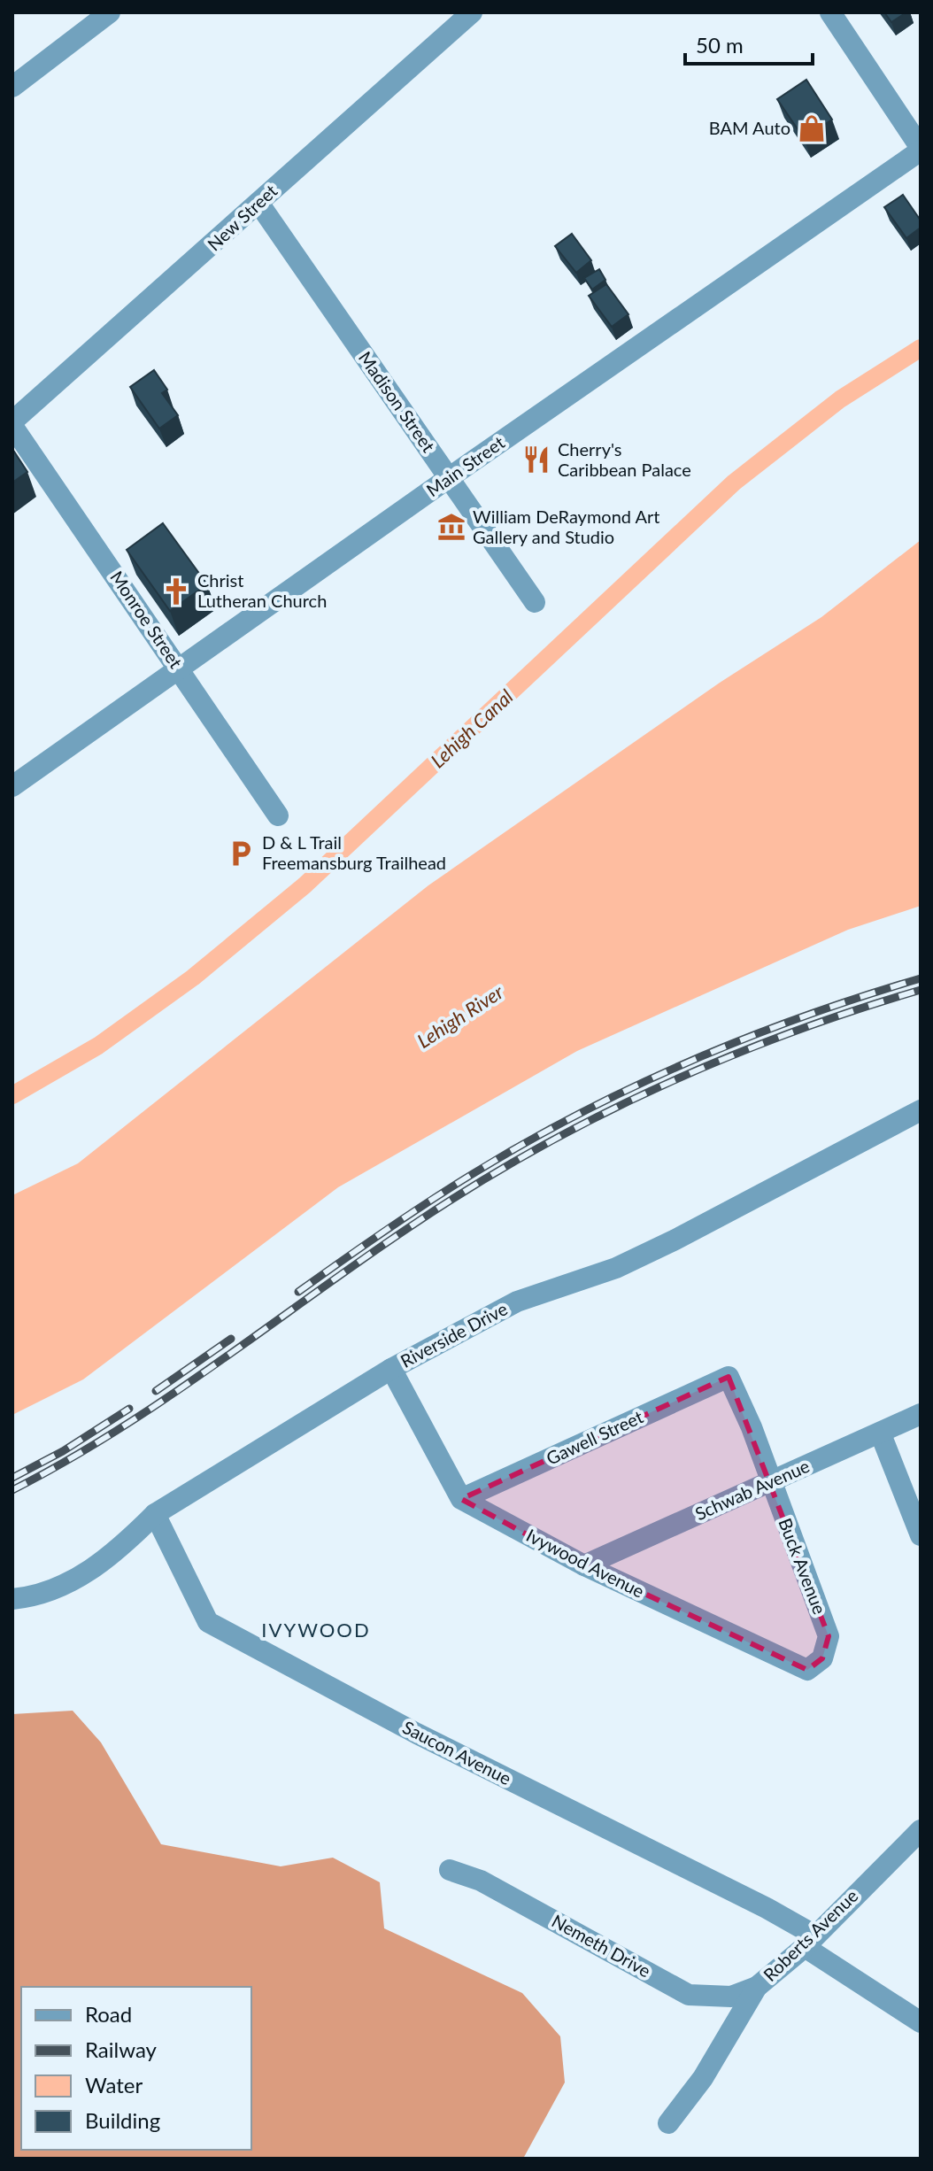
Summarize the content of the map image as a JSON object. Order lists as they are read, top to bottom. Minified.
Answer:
{"streets":{"street":["New Street","Madison Street","Main Street","Monroe Street","Riverside Drive","Gawell Street","Schwab Avenue","Ivywood Avenue","Buck Avenue","Saucon Avenue","Roberts Avenue","Nemeth Drive"]},"crossings":[["New Street","Madison Street"],["New Street","Monroe Street"],["Madison Street","Main Street"],["Main Street","Monroe Street"],["Riverside Drive","Saucon Avenue"],["Gawell Street","Ivywood Avenue"],["Gawell Street","Buck Avenue"],["Schwab Avenue","Ivywood Avenue"],["Schwab Avenue","Buck Avenue"],["Ivywood Avenue","Buck Avenue"],["Saucon Avenue","Roberts Avenue"],["Roberts Avenue","Nemeth Drive"]],"districts":["IVYWOOD"],"water":["Lehigh Canal","Lehigh River"],"places":{"shop":["BAM Auto"],"restaurant":["Cherry's Caribbean Palace"],"museum":["William DeRaymond Art Gallery and Studio"],"church":["Christ Lutheran Church"],"parking":["D & L Trail Freemansburg Trailhead"]},"legend":["Road","Railway","Water","Building"],"scale_bar":"50 m"}
